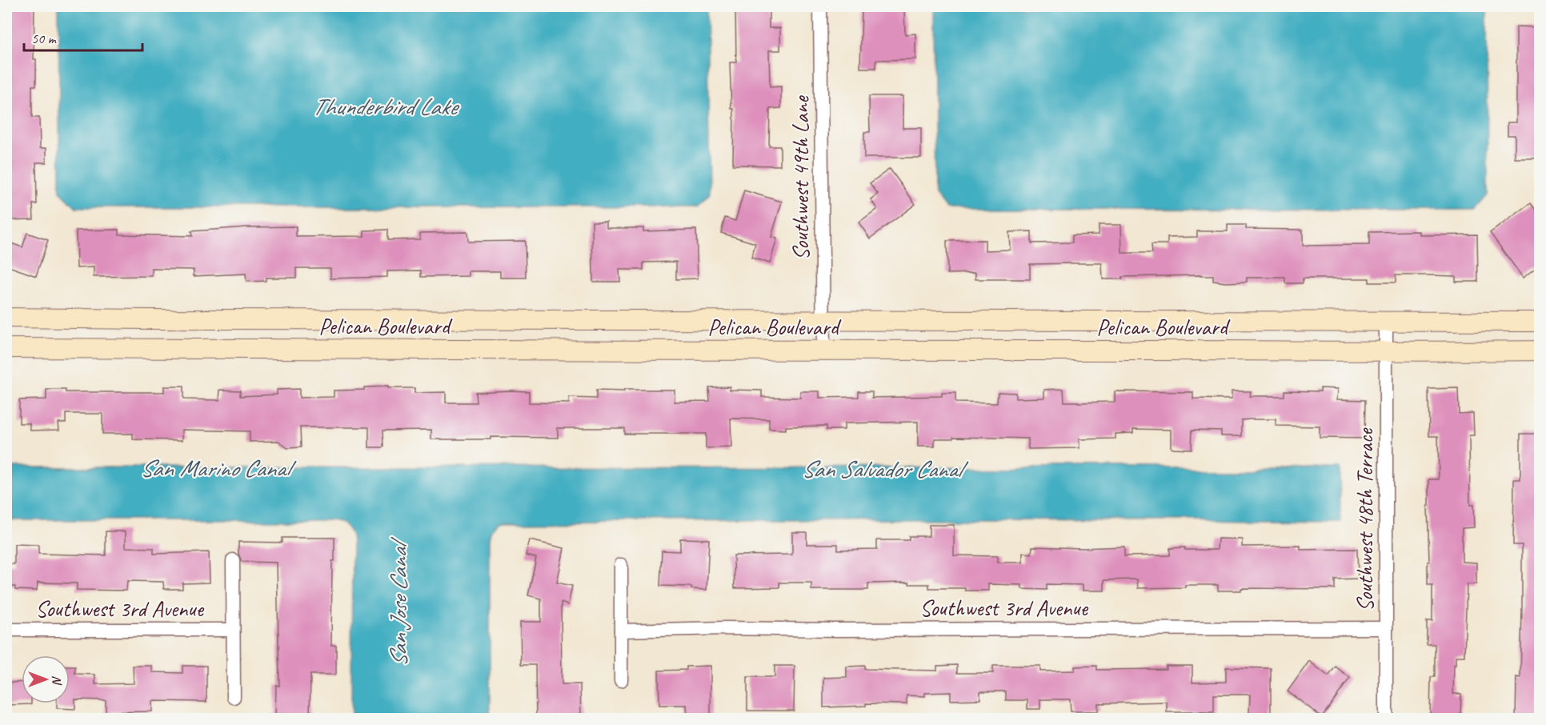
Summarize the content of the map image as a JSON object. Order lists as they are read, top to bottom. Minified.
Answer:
{"streets":{"street":["Southwest 49th Lane","Pelican Boulevard","Southwest 48th Terrace","Southwest 3rd Avenue"]},"crossings":[["Southwest 49th Lane","Pelican Boulevard"],["Pelican Boulevard","Southwest 48th Terrace"],["Southwest 48th Terrace","Southwest 3rd Avenue"]],"water":["Thunderbird Lake","San Marino Canal","San Salvador Canal","San Jose Canal"],"scale_bar":"50 m","north":"right"}
